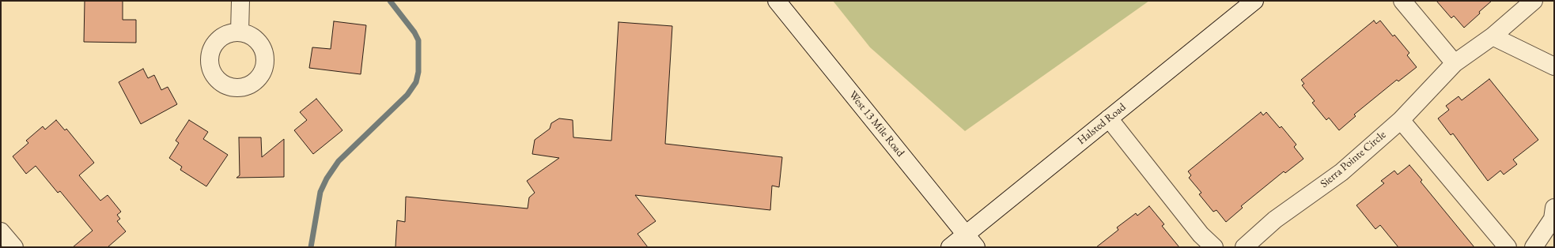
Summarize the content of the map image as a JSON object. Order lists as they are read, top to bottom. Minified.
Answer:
{"streets":{"street":["West 13 Mile Road","Halsted Road","Sierra Pointe Circle"]},"crossings":[["West 13 Mile Road","Halsted Road"]]}
